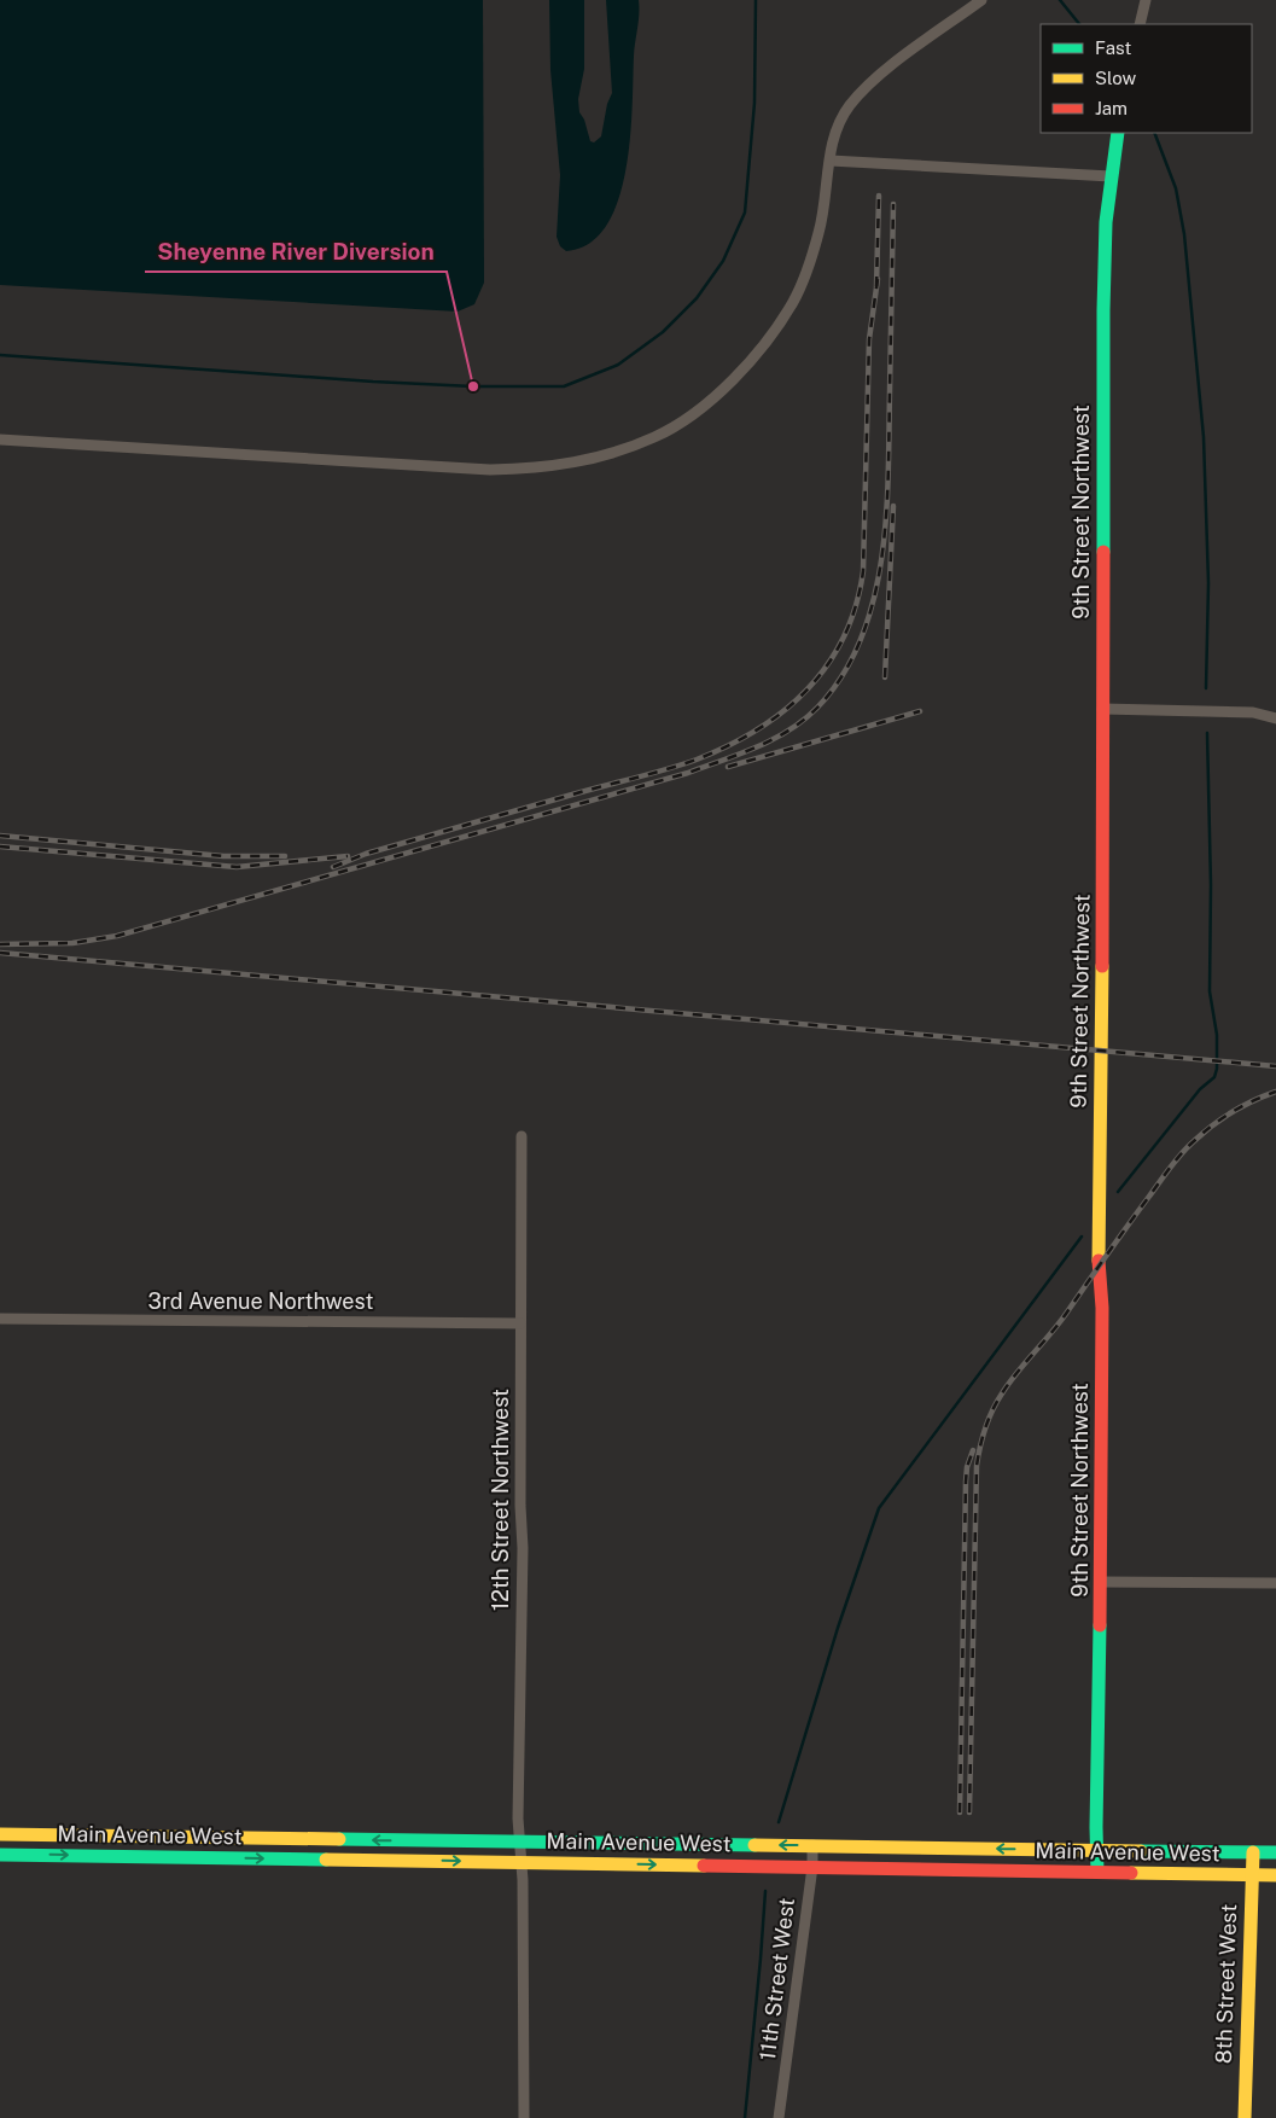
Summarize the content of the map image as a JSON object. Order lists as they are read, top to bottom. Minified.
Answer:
{"streets":{"main road":["9th Street Northwest","Main Avenue West","8th Street West"],"street":["3rd Avenue Northwest","12th Street Northwest","11th Street West"]},"crossings":[["9th Street Northwest","Main Avenue West"],["3rd Avenue Northwest","12th Street Northwest"],["12th Street Northwest","Main Avenue West"],["Main Avenue West","11th Street West"],["Main Avenue West","8th Street West"]],"places":["Sheyenne River Diversion"],"legend":["Fast","Slow","Jam"]}
